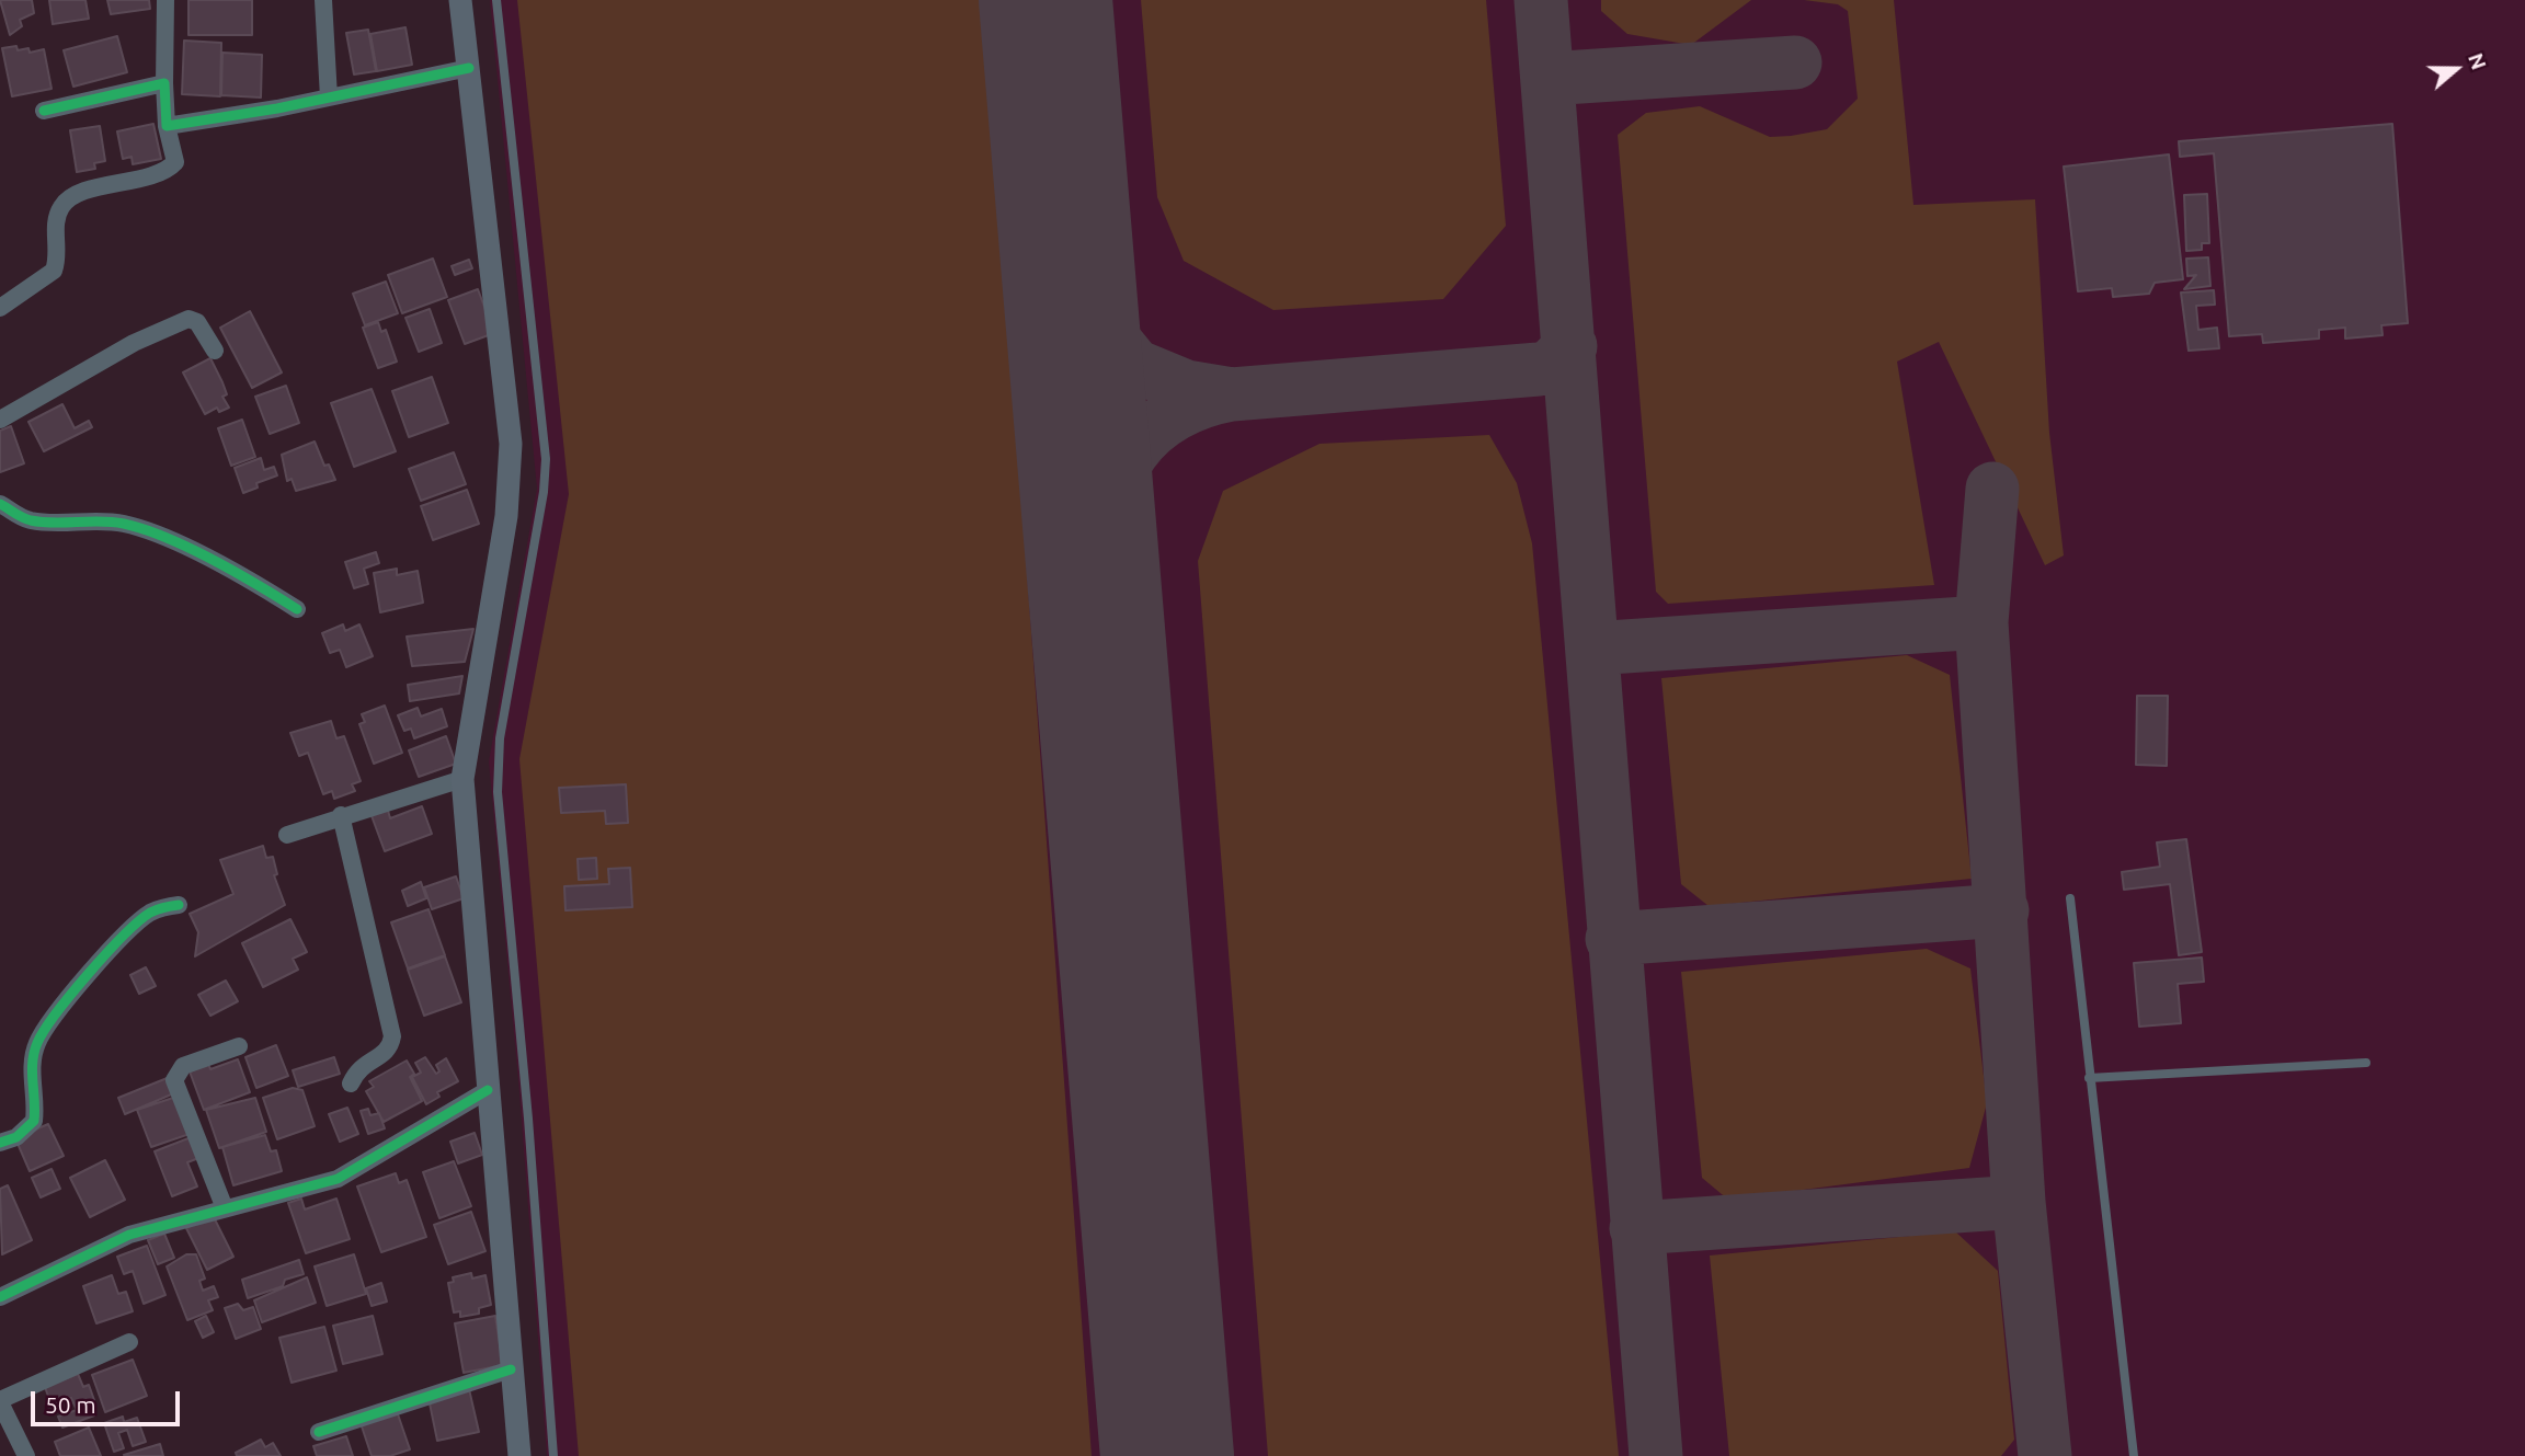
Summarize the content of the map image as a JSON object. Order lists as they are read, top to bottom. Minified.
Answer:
{"scale_bar":"50 m","north":"right"}
